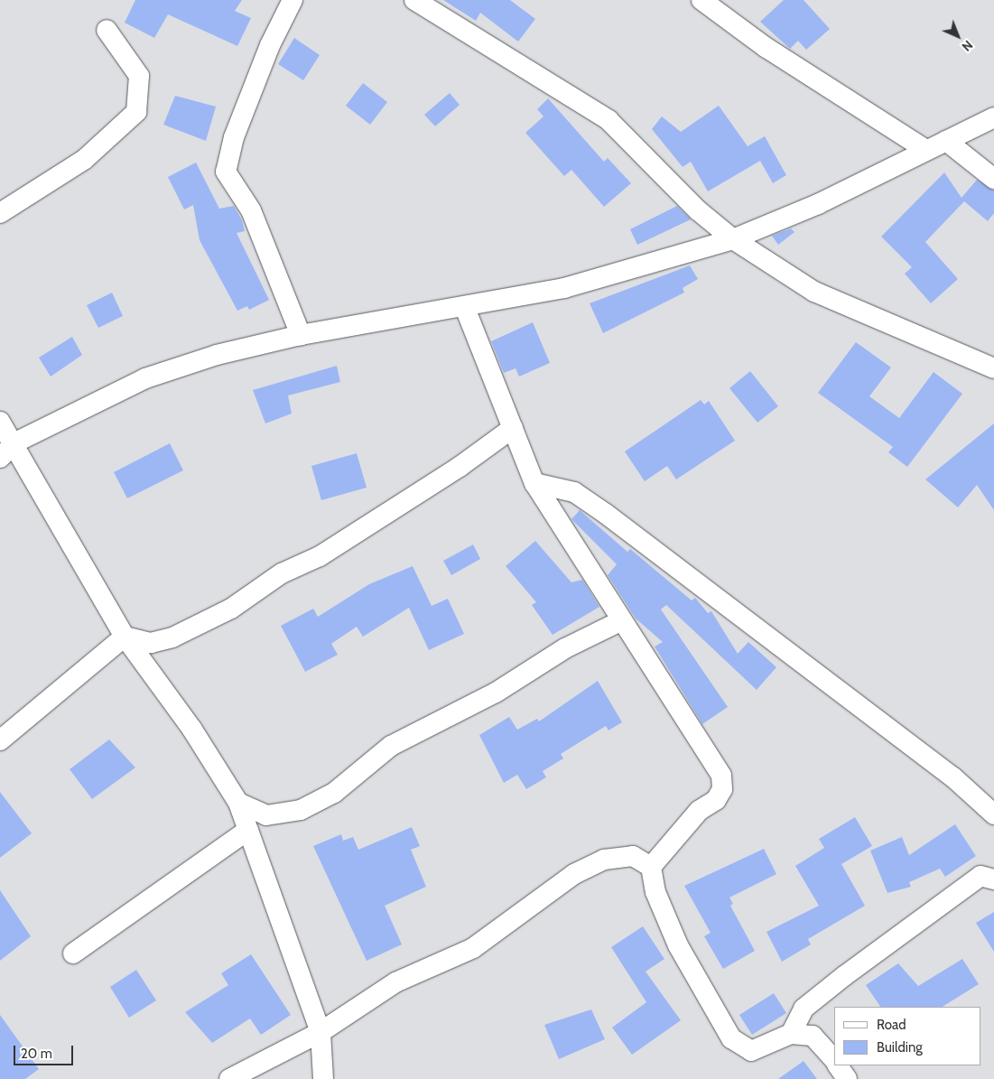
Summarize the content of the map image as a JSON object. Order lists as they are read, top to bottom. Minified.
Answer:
{"legend":["Road","Building"],"scale_bar":"20 m","north":"bottom right"}
